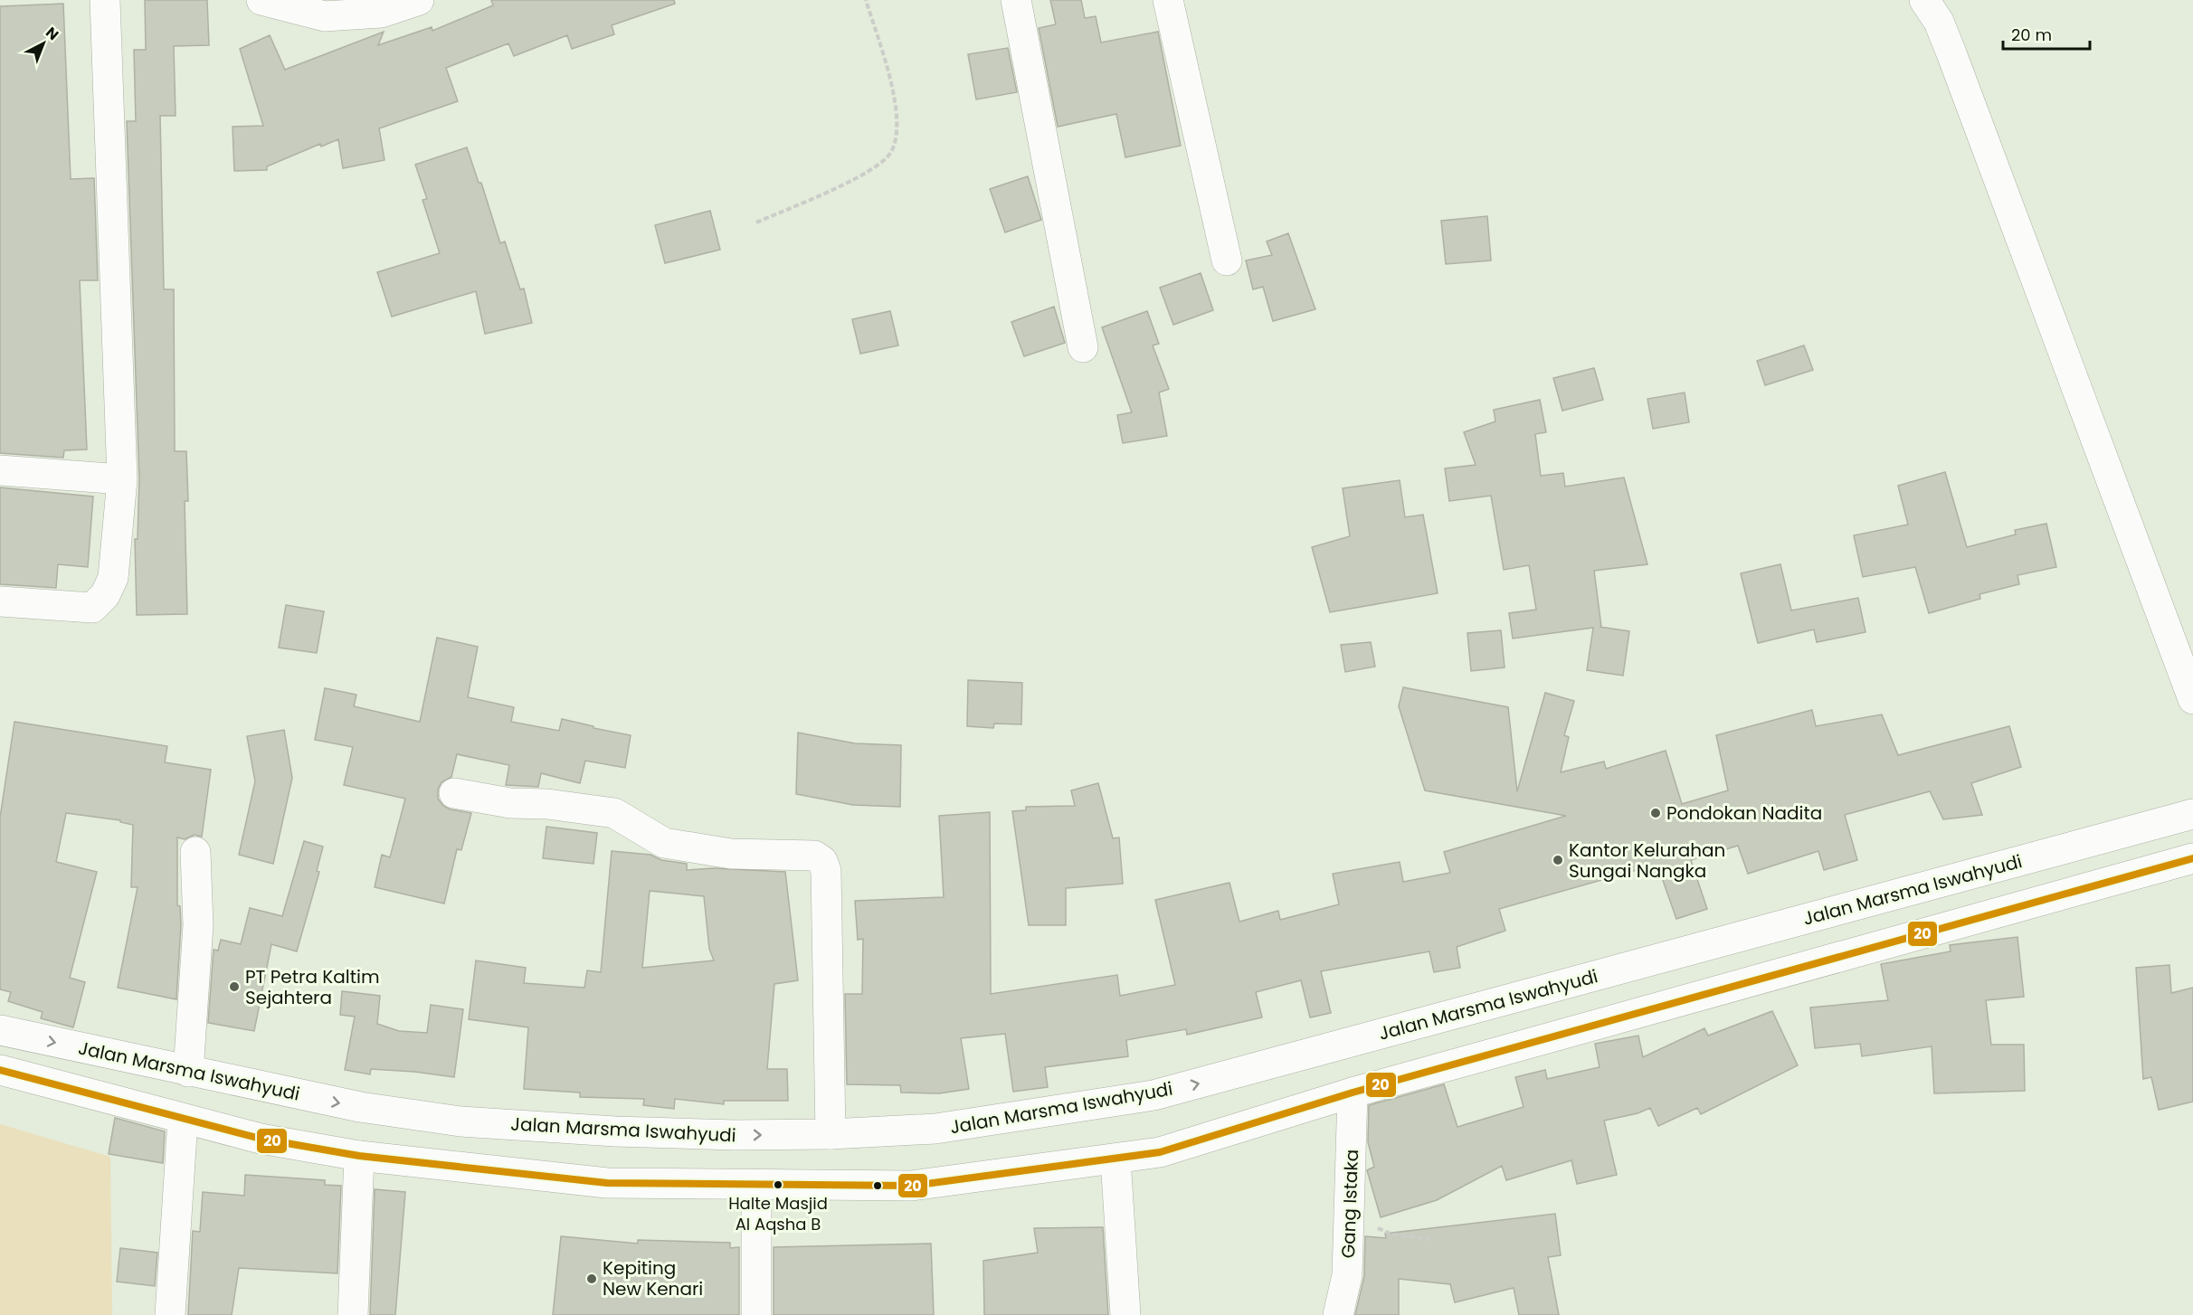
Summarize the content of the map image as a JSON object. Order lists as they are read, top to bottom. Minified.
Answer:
{"streets":{"main road":["Jalan Marsma Iswahyudi","Gang Istaka"]},"places":["Pondokan Nadita","Kantor Kelurahan Sungai Nangka","PT Petra Kaltim Sejahtera","Halte Masjid Al Aqsha B","Kepiting New Kenari"],"lines":["transit line 20"],"scale_bar":"20 m","north":"top right"}
